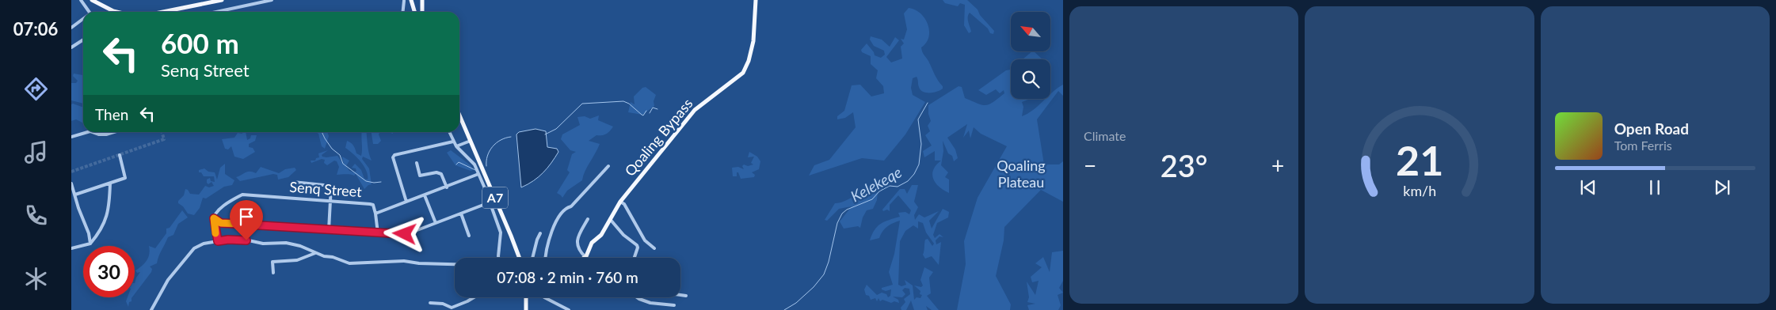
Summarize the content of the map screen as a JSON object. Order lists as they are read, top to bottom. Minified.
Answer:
{"streets":{"main road":["Qoaling Bypass","A7"],"street":["Senq Street"]},"water":["Kelekeqe"],"parks":["Qoaling Plateau"],"north":"top left","page":{"tabs":"07:06","tile":"Climate","turn":["600 m","Senq Street"],"then":"Then","song":["Open Road","Tom Ferris"],"heat":["−","23°","+"],"limit":"30","trip":"07:08 · 2 min · 760 m","gauge":["21","km/h"]}}
